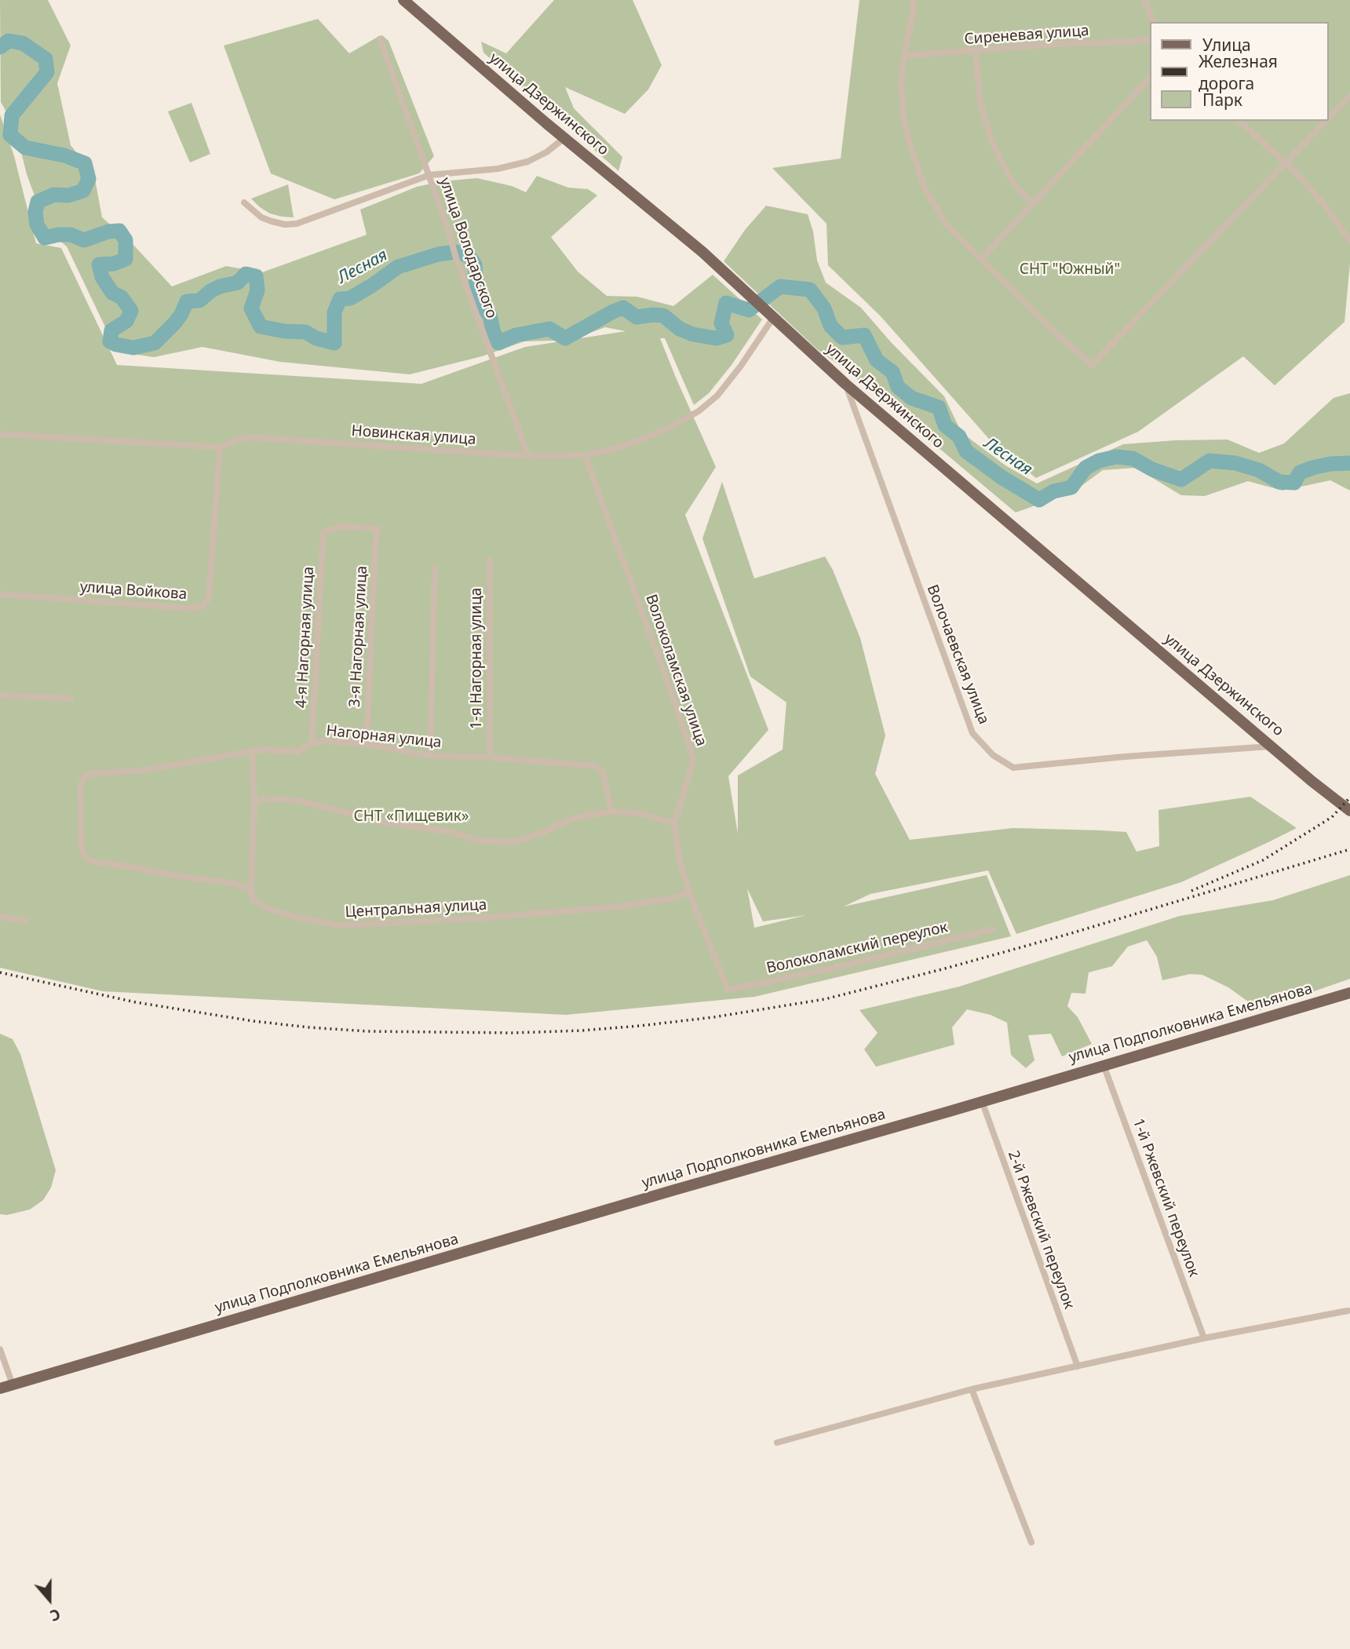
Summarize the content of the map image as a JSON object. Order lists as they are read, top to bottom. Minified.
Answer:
{"streets":{"main road":["улица Дзержинского","улица Подполковника Емельянова"],"street":["Сиреневая улица","улица Володарского","Новинская улица","улица Войкова","3-я Нагорная улица","4-я Нагорная улица","Волочаевская улица","1-я Нагорная улица","Волоколамская улица","Нагорная улица","Центральная улица","Волоколамский переулок","1-й Ржевский переулок","2-й Ржевский переулок"]},"crossings":[["улица Дзержинского","Новинская улица"],["улица Дзержинского","Волочаевская улица"],["улица Володарского","Новинская улица"],["Новинская улица","улица Войкова"],["Новинская улица","Волоколамская улица"],["3-я Нагорная улица","4-я Нагорная улица"],["3-я Нагорная улица","Нагорная улица"],["4-я Нагорная улица","Нагорная улица"],["1-я Нагорная улица","Нагорная улица"],["Волоколамская улица","Центральная улица"],["Волоколамская улица","Волоколамский переулок"],["Нагорная улица","Центральная улица"],["улица Подполковника Емельянова","1-й Ржевский переулок"],["улица Подполковника Емельянова","2-й Ржевский переулок"]],"water":["Лесная"],"parks":["СНТ \"Южный\"","СНТ «Пищевик»"],"legend":["Улица","Железная дорога","Парк"],"north":"bottom"}
